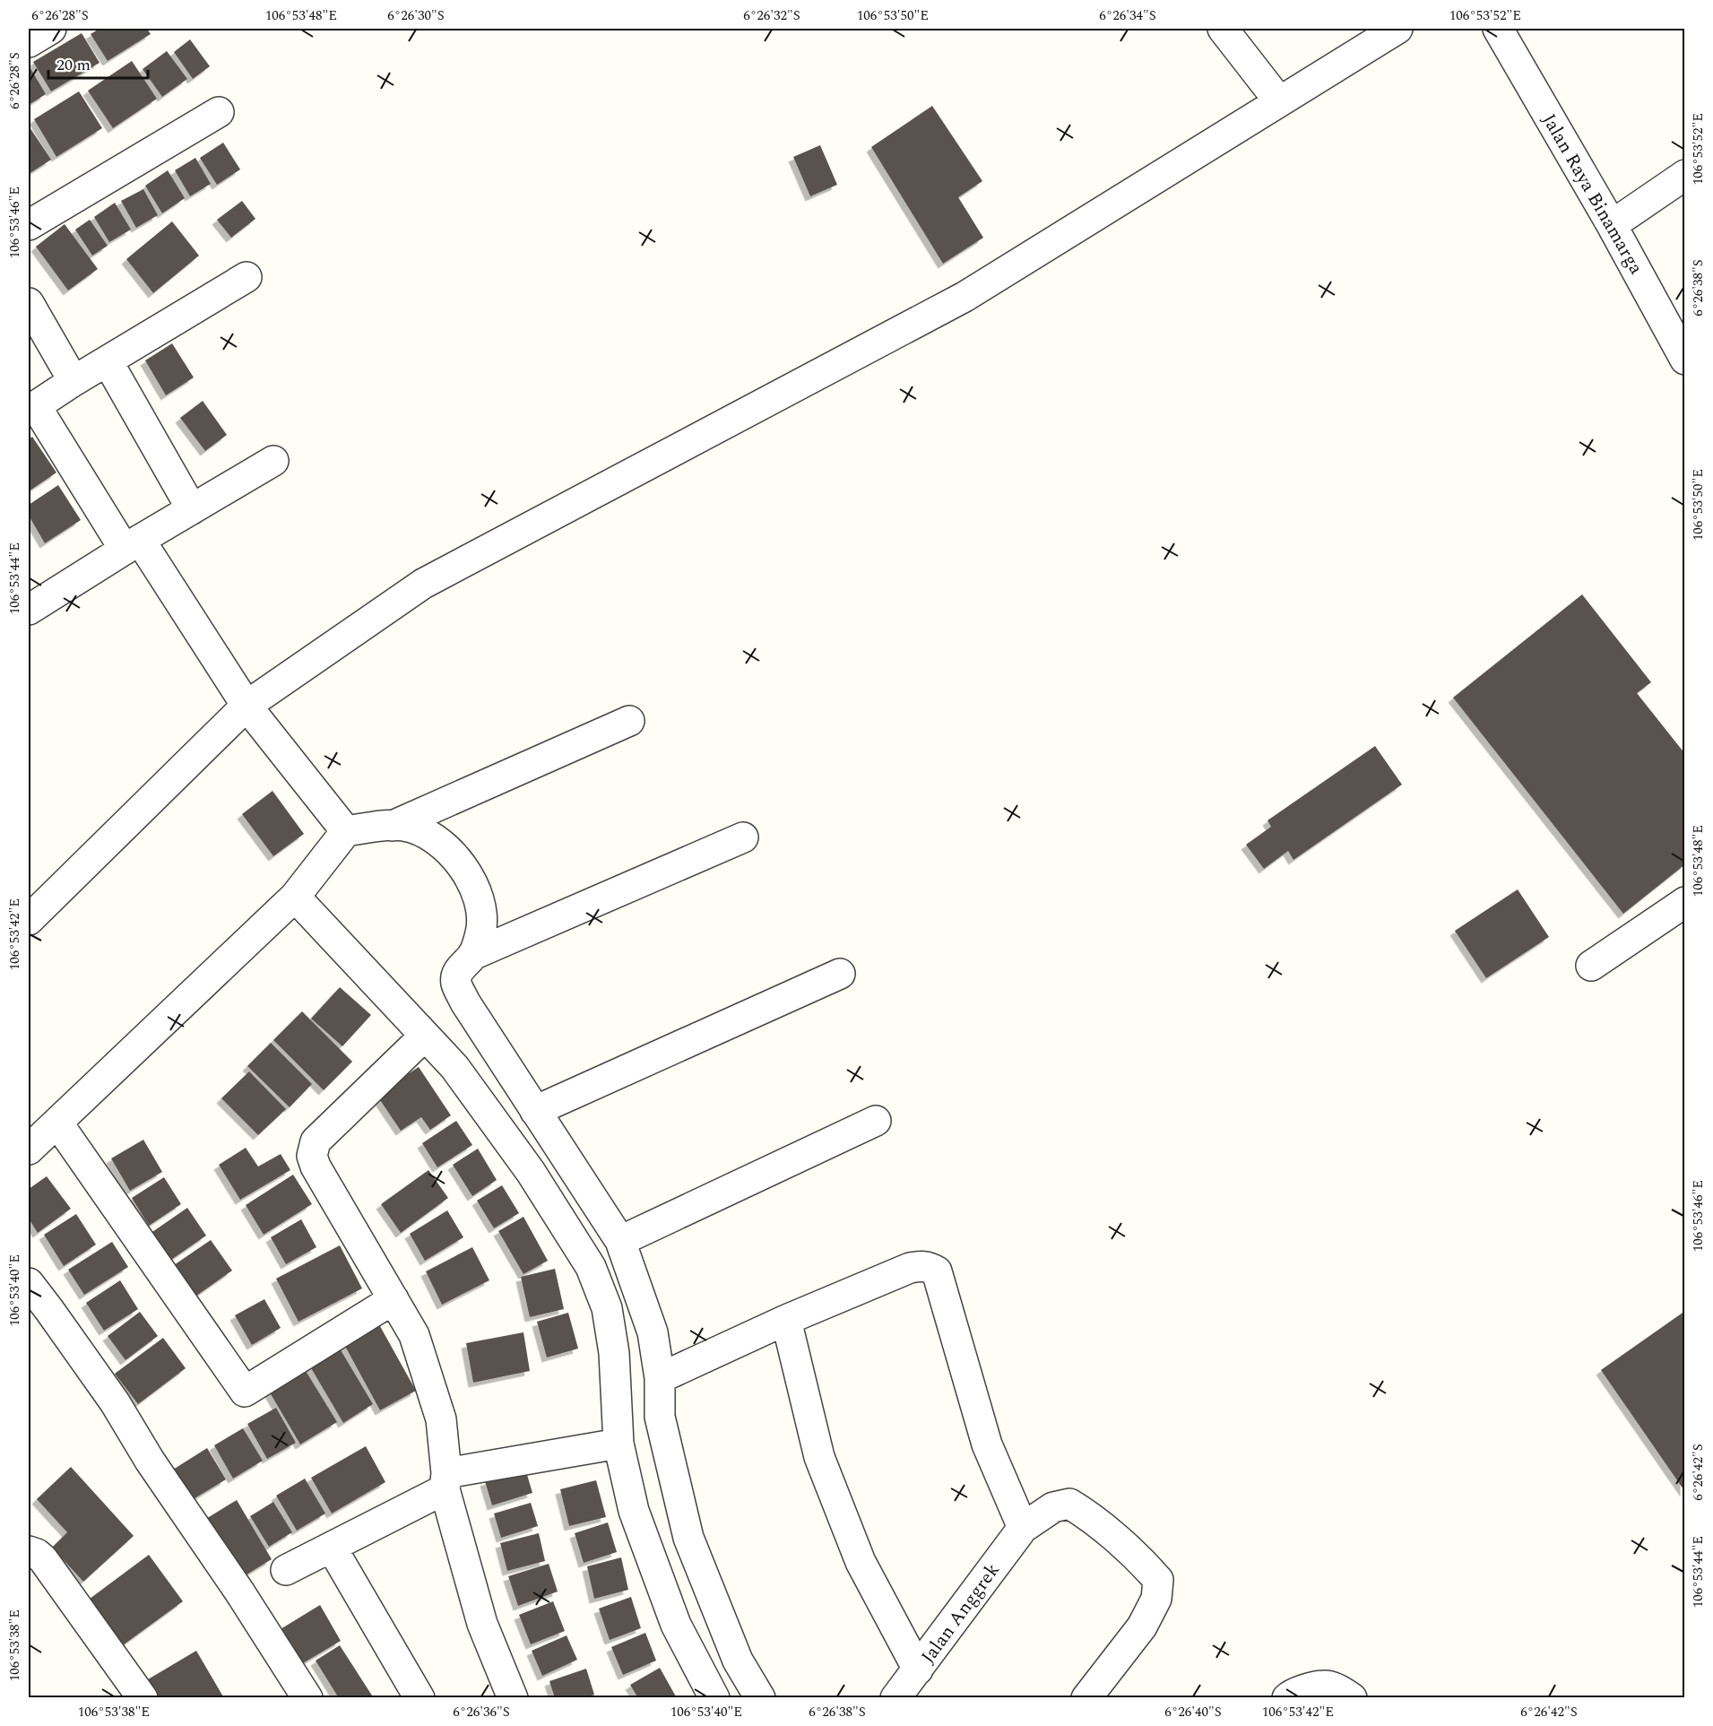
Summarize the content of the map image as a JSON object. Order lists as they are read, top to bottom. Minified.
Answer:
{"streets":{"street":["Jalan Raya Binamarga","Jalan Anggrek"]},"scale_bar":"20 m","coordinates":["6°26'28\"S","106°53'48\"E","6°26'30\"S","6°26'32\"S","106°53'50\"E","6°26'34\"S","106°53'52\"E","106°53'46\"E","6°26'38\"S","106°53'44\"E","106°53'42\"E","106°53'40\"E","6°26'42\"S","106°53'38\"E","6°26'36\"S","6°26'40\"S"]}
